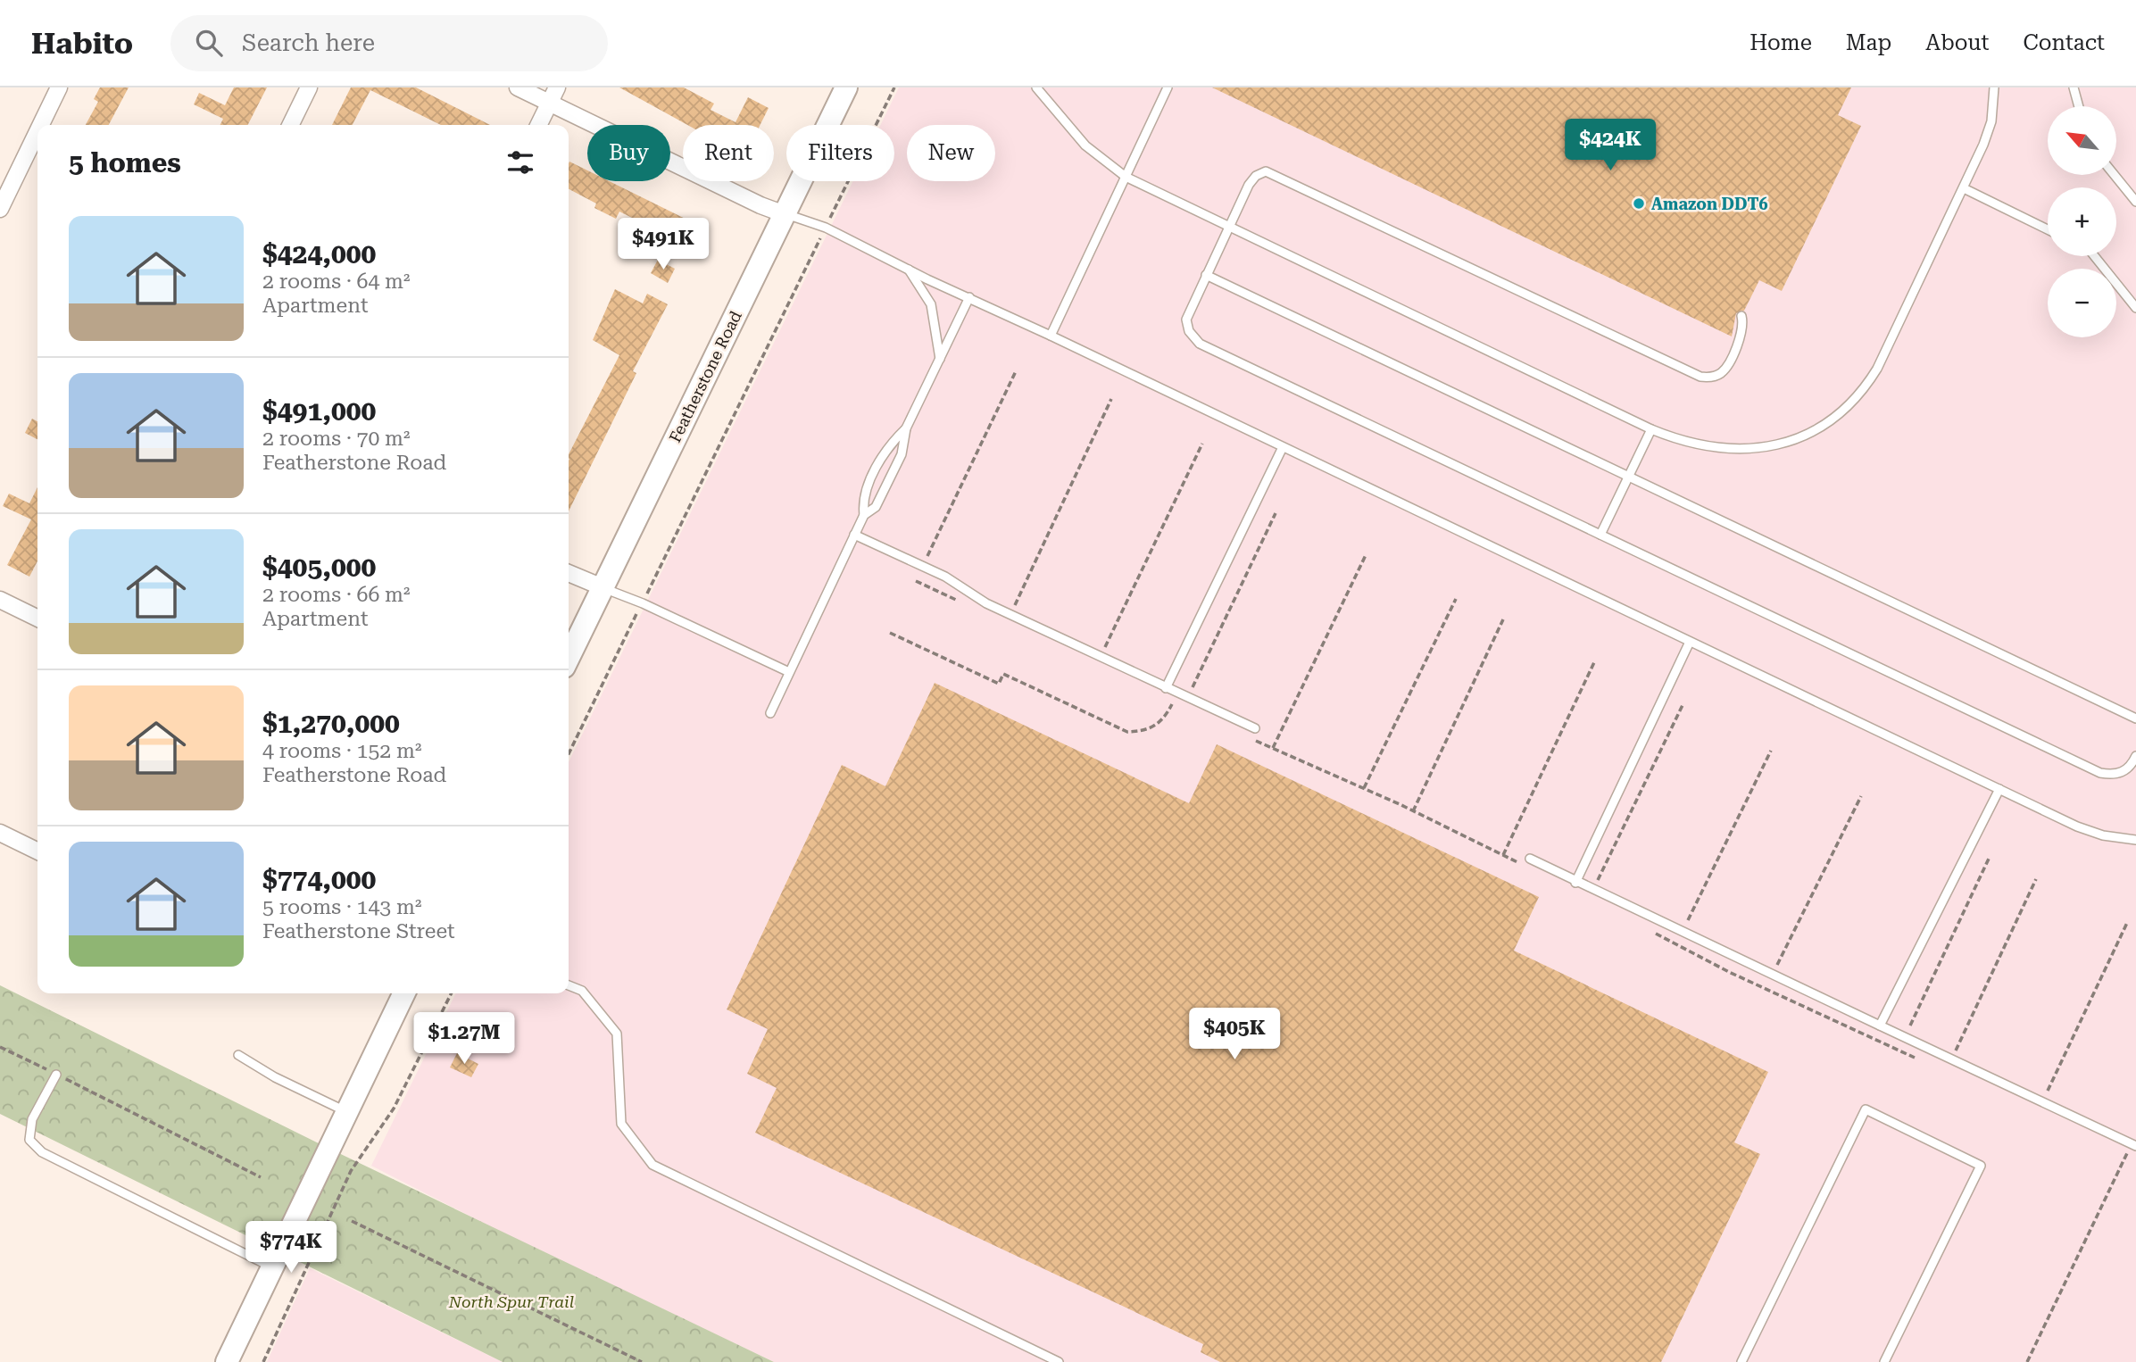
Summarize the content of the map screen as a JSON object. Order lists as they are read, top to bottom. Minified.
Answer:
{"streets":{"street":["Featherstone Road"]},"parks":["North Spur Trail"],"places":["Amazon DDT6"],"north":"top left","page":{"header":"Habito","search":"Search here","nav":["Home","Map","About","Contact"],"map_buttons":["+","−"],"price":["$424K","$491K","$405K","$1.27M","$774K"],"chip":["Buy","Rent","Filters","New"],"heading":"5 homes","list":[{"name":"$424,000","note":"2 rooms · 64 m² · Apartment"},{"name":"$491,000","note":"2 rooms · 70 m² · Featherstone Road"},{"name":"$405,000","note":"2 rooms · 66 m² · Apartment"},{"name":"$1,270,000","note":"4 rooms · 152 m² · Featherstone Road"},{"name":"$774,000","note":"5 rooms · 143 m² · Featherstone Street"}]}}
